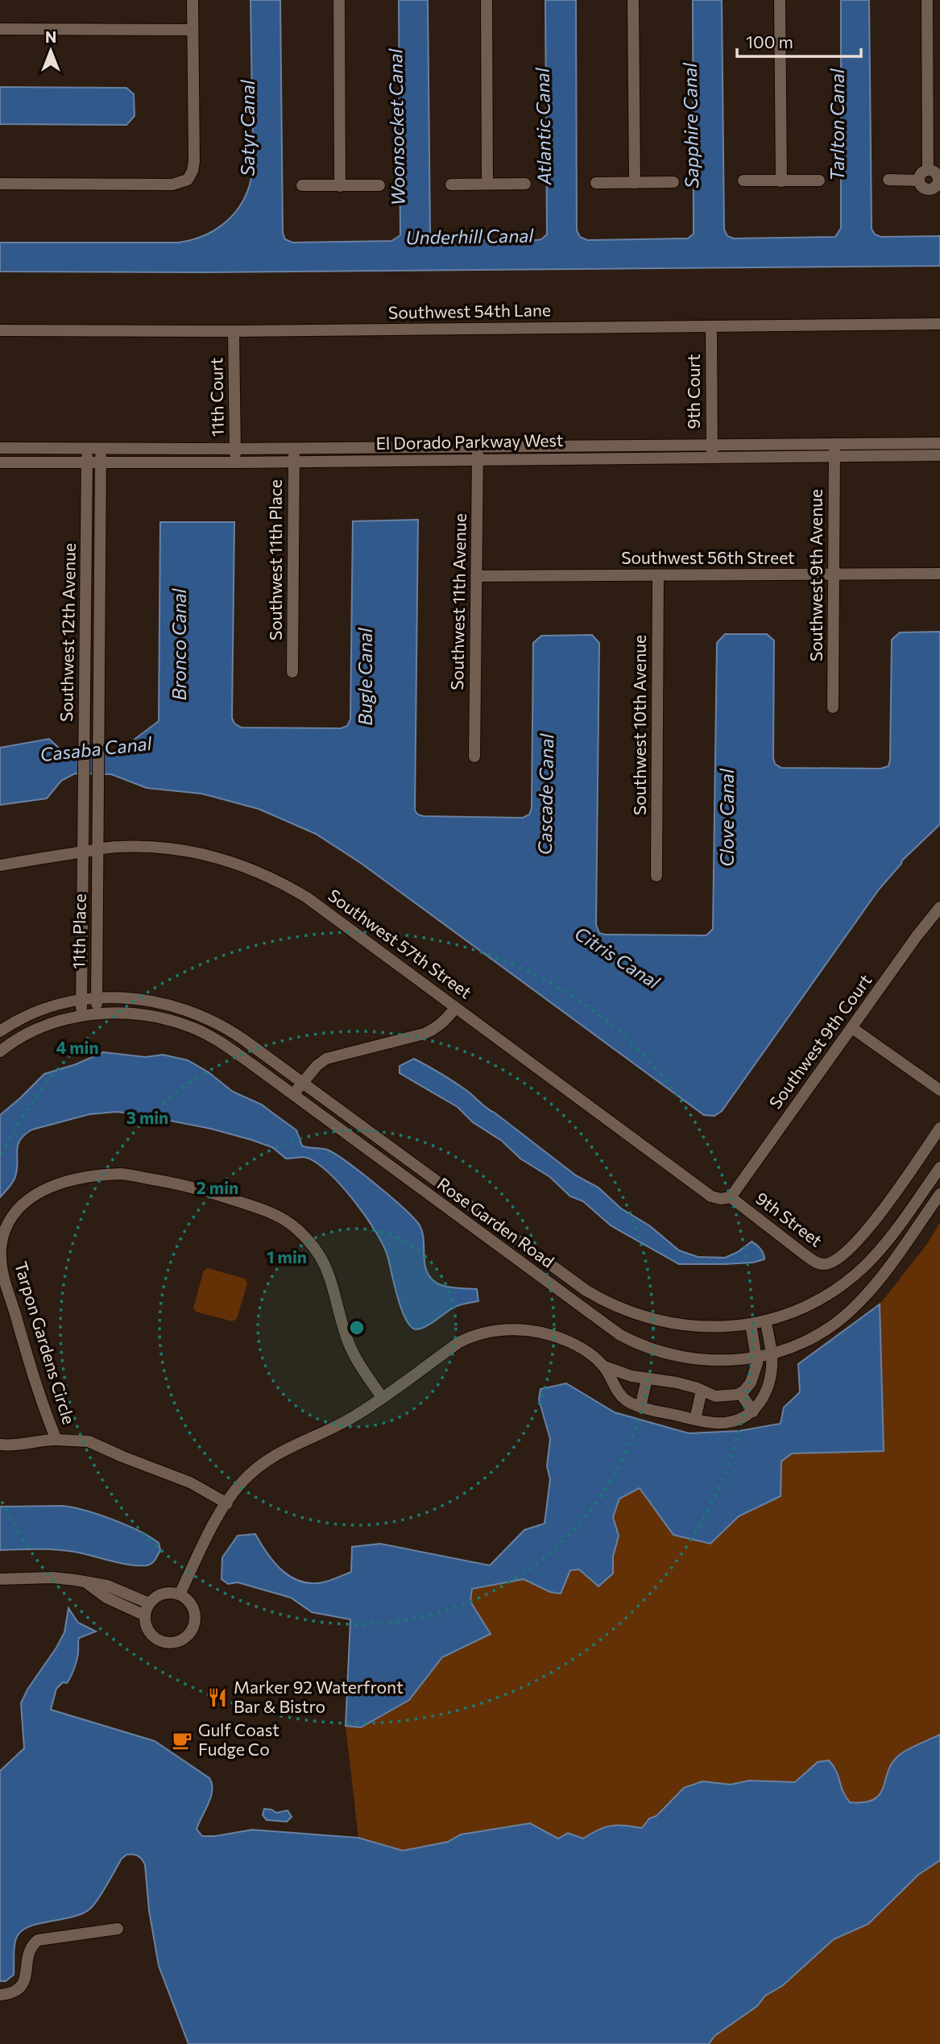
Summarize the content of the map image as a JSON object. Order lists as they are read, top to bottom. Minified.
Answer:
{"streets":{"street":["Southwest 54th Lane","9th Court","11th Court","El Dorado Parkway West","Southwest 56th Street","Southwest 11th Place","Southwest 9th Avenue","Southwest 11th Avenue","Southwest 12th Avenue","Southwest 10th Avenue","11th Place","Southwest 57th Street","Southwest 9th Court","9th Street","Rose Garden Road","Tarpon Gardens Circle"]},"crossings":[["Southwest 54th Lane","9th Court"],["Southwest 54th Lane","11th Court"],["9th Court","El Dorado Parkway West"],["11th Court","El Dorado Parkway West"],["El Dorado Parkway West","Southwest 11th Place"],["El Dorado Parkway West","Southwest 9th Avenue"],["El Dorado Parkway West","Southwest 11th Avenue"],["El Dorado Parkway West","Southwest 12th Avenue"],["Southwest 56th Street","Southwest 9th Avenue"],["Southwest 56th Street","Southwest 11th Avenue"],["Southwest 56th Street","Southwest 10th Avenue"],["Southwest 12th Avenue","11th Place"],["Southwest 12th Avenue","Southwest 57th Street"],["11th Place","Southwest 57th Street"],["11th Place","Rose Garden Road"],["Southwest 57th Street","Southwest 9th Court"],["Southwest 57th Street","9th Street"],["Southwest 9th Court","9th Street"]],"water":["Tarlton Canal","Sapphire Canal","Atlantic Canal","Woonsocket Canal","Satyr Canal","Underhill Canal","Bronco Canal","Bugle Canal","Casaba Canal","Cascade Canal","Clove Canal","Citris Canal"],"places":{"restaurant":["Marker 92 Waterfront Bar & Bistro"],"cafe":["Gulf Coast Fudge Co"]},"scale_bar":"100 m","north":"top","rings":["4 min","3 min","2 min","1 min"]}
